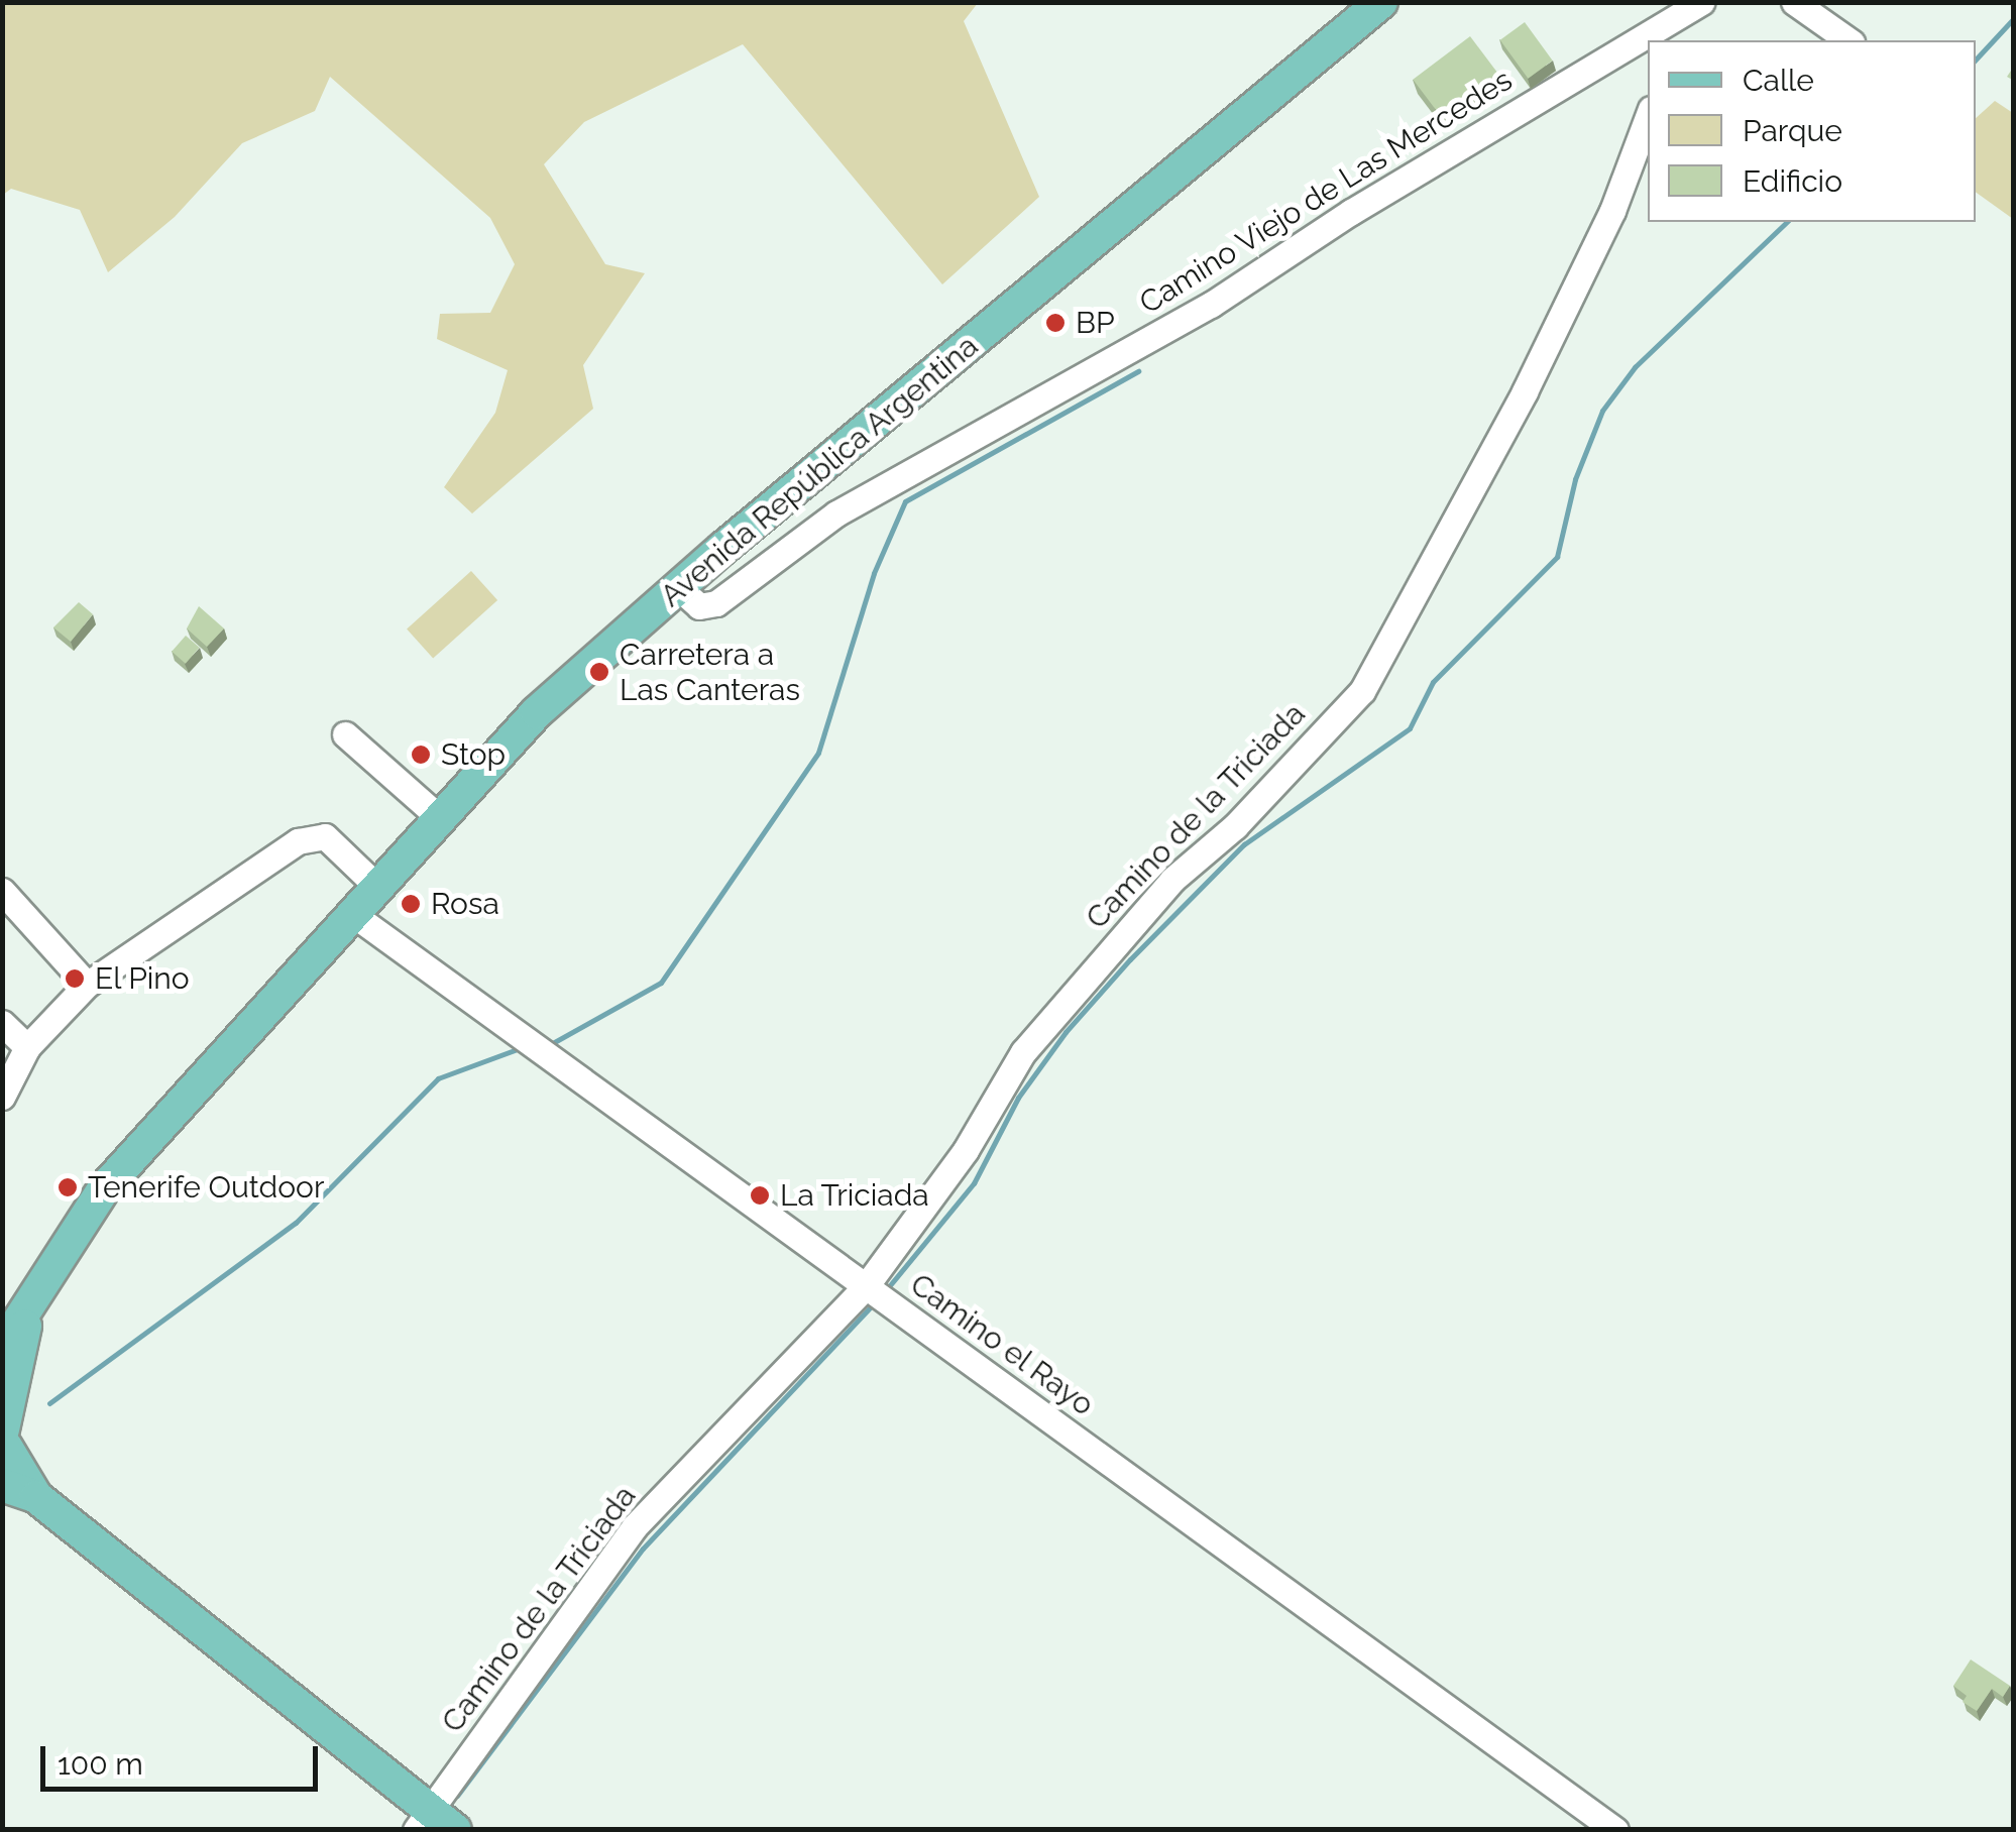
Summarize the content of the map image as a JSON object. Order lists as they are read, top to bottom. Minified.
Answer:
{"streets":{"main road":["Avenida República Argentina"],"street":["Camino Viejo de Las Mercedes","Camino de la Triciada","Camino el Rayo"]},"crossings":[["Camino Viejo de Las Mercedes","Avenida República Argentina"],["Avenida República Argentina","Camino el Rayo"],["Camino de la Triciada","Camino el Rayo"]],"places":["BP","Carretera a Las Canteras","Stop","Rosa","El Pino","Tenerife Outdoor","La Triciada"],"legend":["Calle","Parque","Edificio"],"scale_bar":"100 m"}
